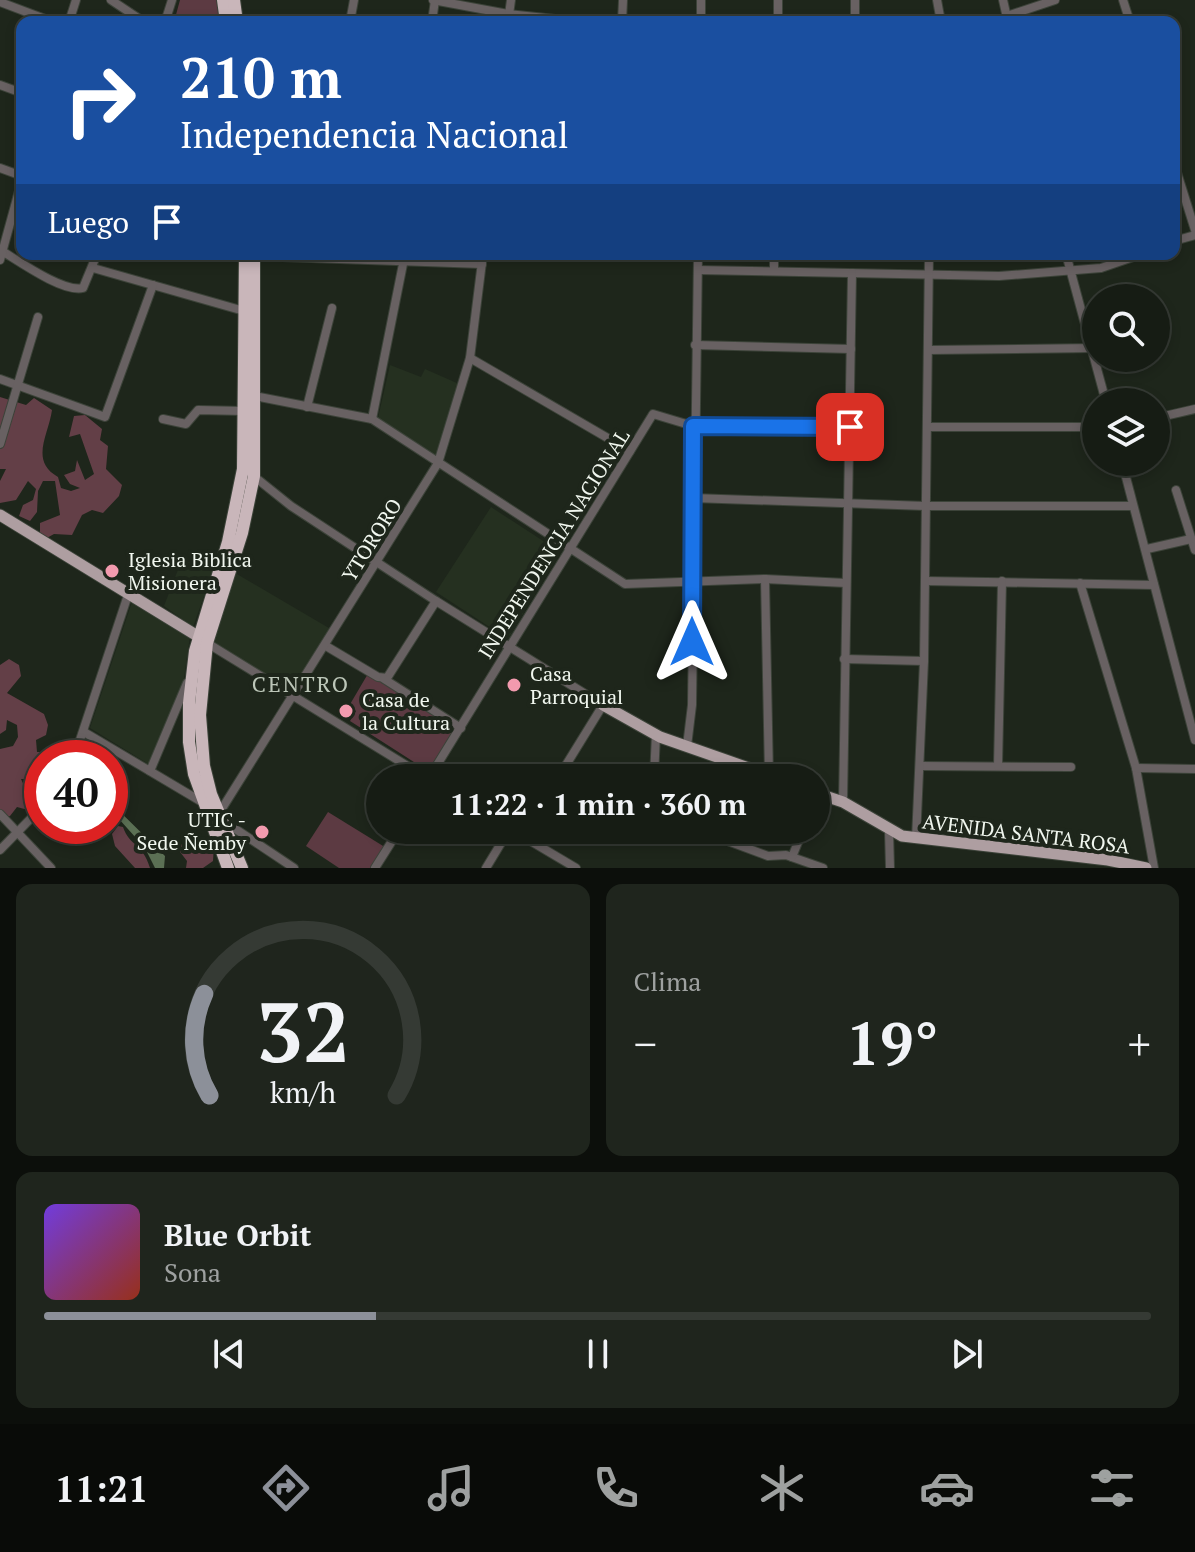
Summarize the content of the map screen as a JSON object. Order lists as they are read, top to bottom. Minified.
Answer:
{"streets":{"main road":["AVENIDA SANTA ROSA"],"street":["YTORORO","INDEPENDENCIA NACIONAL"]},"districts":["CENTRO"],"places":["Iglesia Biblica Misionera","Casa Parroquial","Casa de la Cultura","UTIC - Sede Ñemby"],"page":{"turn":["210 m","Independencia Nacional"],"then":"Luego","limit":"40","trip":"11:22 · 1 min · 360 m","tile":"Clima","heat":["−","19°","+"],"song":["Blue Orbit","Sona"],"tabs":"11:21","gauge":["32","km/h"]}}
